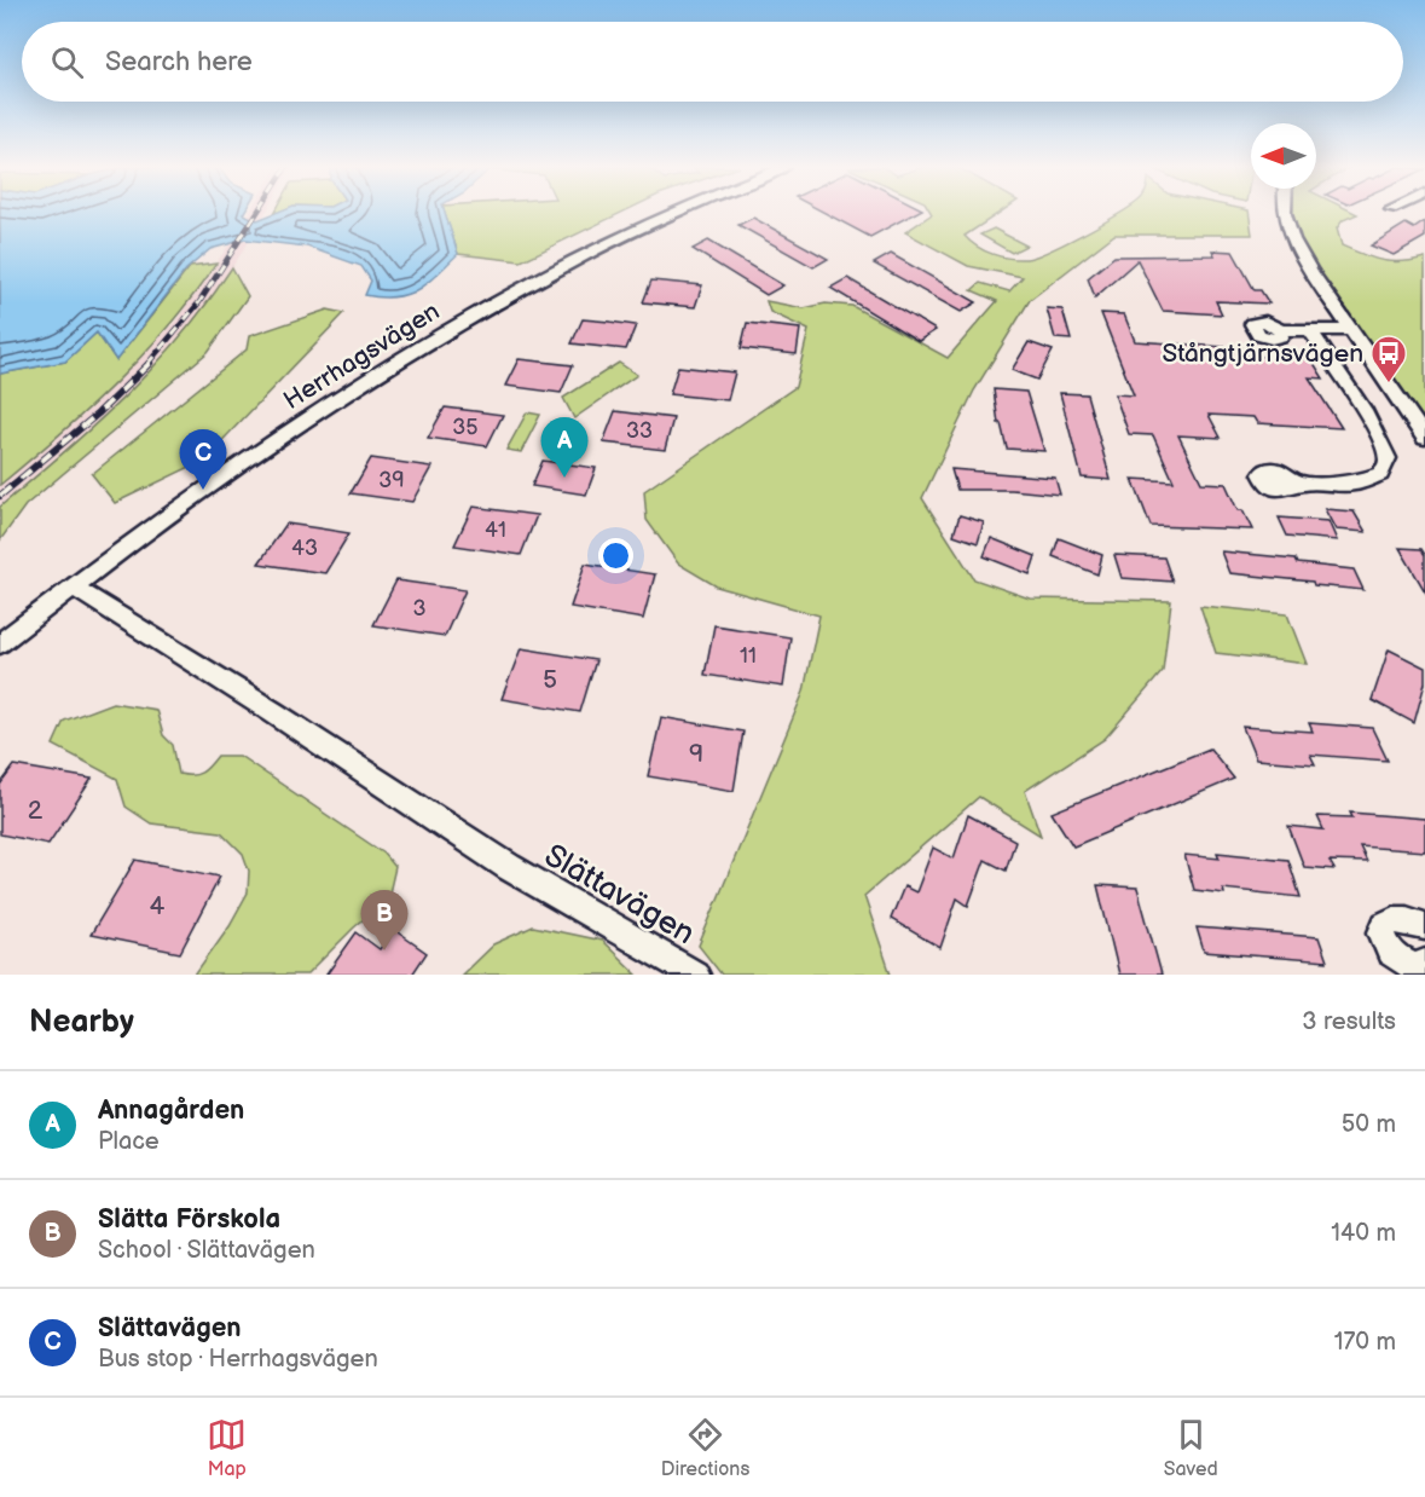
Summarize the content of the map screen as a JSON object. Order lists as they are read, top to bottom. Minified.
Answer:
{"streets":{"street":["Herrhagsvägen","Slättavägen"]},"crossings":[["Herrhagsvägen","Slättavägen"]],"places":{"bus stop":["Stångtjärnsvägen"]},"house_numbers":["35","33","39","41","43","3","11","5","9","2","4"],"north":"left","page":{"search":"Search here","pins":["A","C","B"],"heading":["Nearby","3 results"],"list":[{"mark":"A","name":"Annagården","note":"Place","value":"50 m"},{"mark":"B","name":"Slätta Förskola","note":"School · Slättavägen","value":"140 m"},{"mark":"C","name":"Slättavägen","note":"Bus stop · Herrhagsvägen","value":"170 m"}],"nav":["Map","Directions","Saved"]}}
